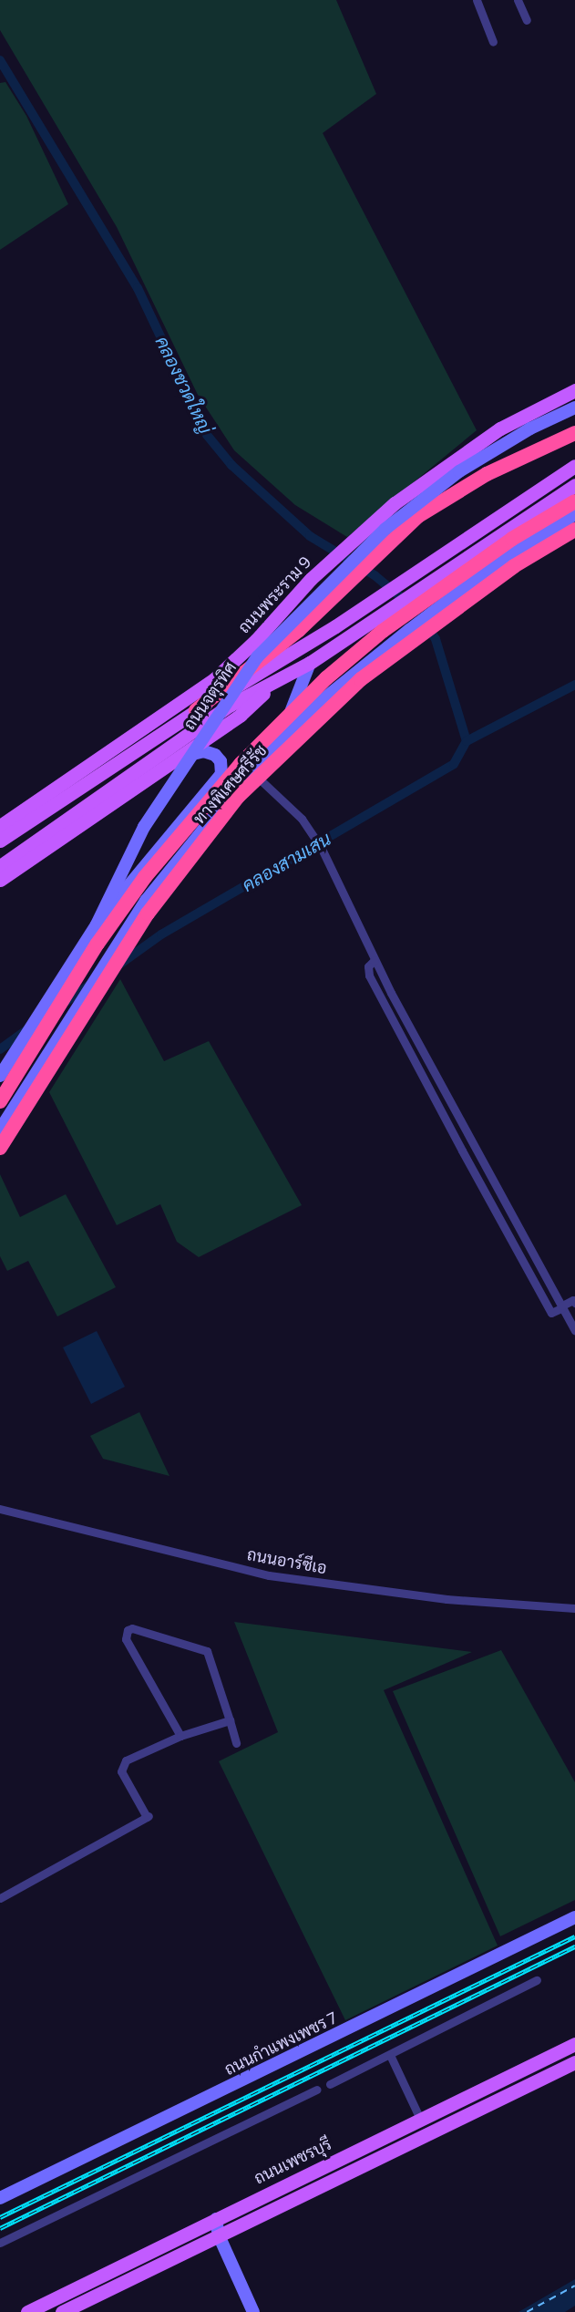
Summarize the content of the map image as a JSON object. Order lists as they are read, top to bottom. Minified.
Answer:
{"streets":{"highway":["ทางพิเศษศรีรัช"],"main road":["ถนนพระราม 9","ถนนจตุรทิศ","ถนนกำแพงเพชร 7","ถนนเพชรบุรี"],"street":["ถนนอาร์ซีเอ"]},"water":["คลองชวดใหญ่","คลองสามเสน"]}
